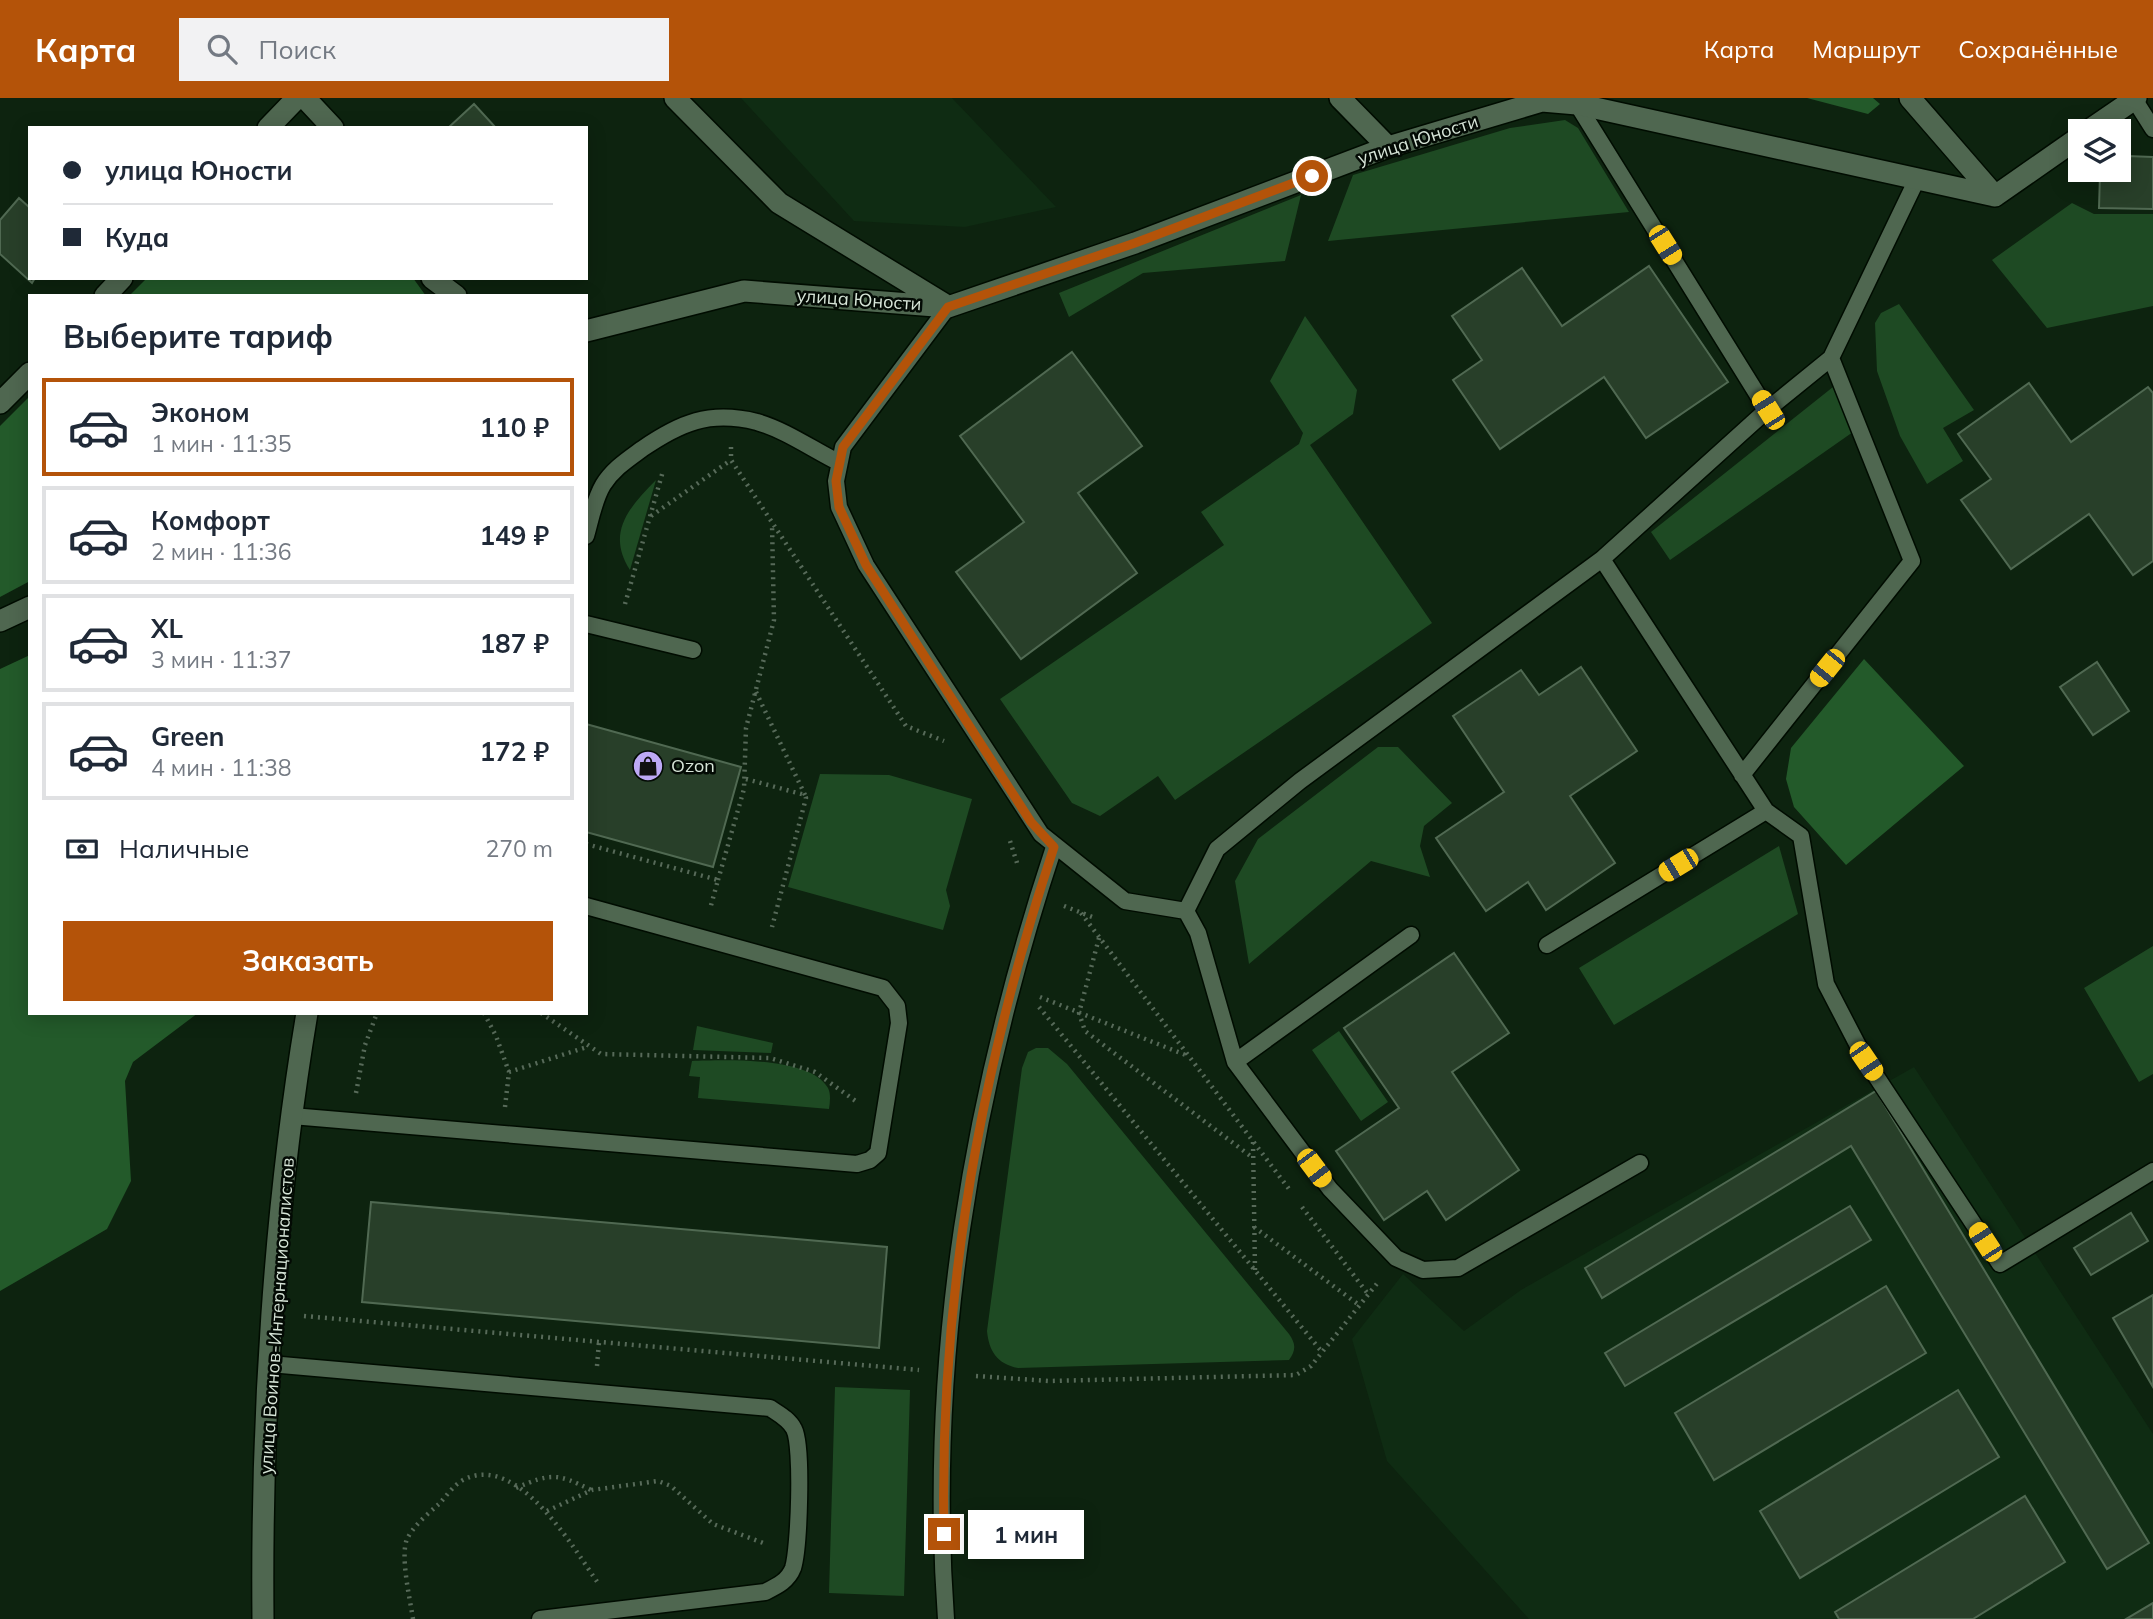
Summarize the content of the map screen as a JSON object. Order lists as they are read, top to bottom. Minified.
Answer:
{"streets":{"street":["улица Юности","улица Воинов-Интернационалистов"]},"places":{"shop":["Ozon"]},"page":{"header":"Карта","search":"Поиск","nav":["Карта","Маршрут","Сохранённые"],"banner":["улица Юности","Куда"],"heading":"Выберите тариф","list":[{"name":"Эконом","note":"1 мин · 11:35","value":"110 ₽"},{"name":"Комфорт","note":"2 мин · 11:36","value":"149 ₽"},{"name":"XL","note":"3 мин · 11:37","value":"187 ₽"},{"name":"Green","note":"4 мин · 11:38","value":"172 ₽"}],"pay":["Наличные","270 m"],"buttons":"Заказать","bubble":"1 мин"}}
